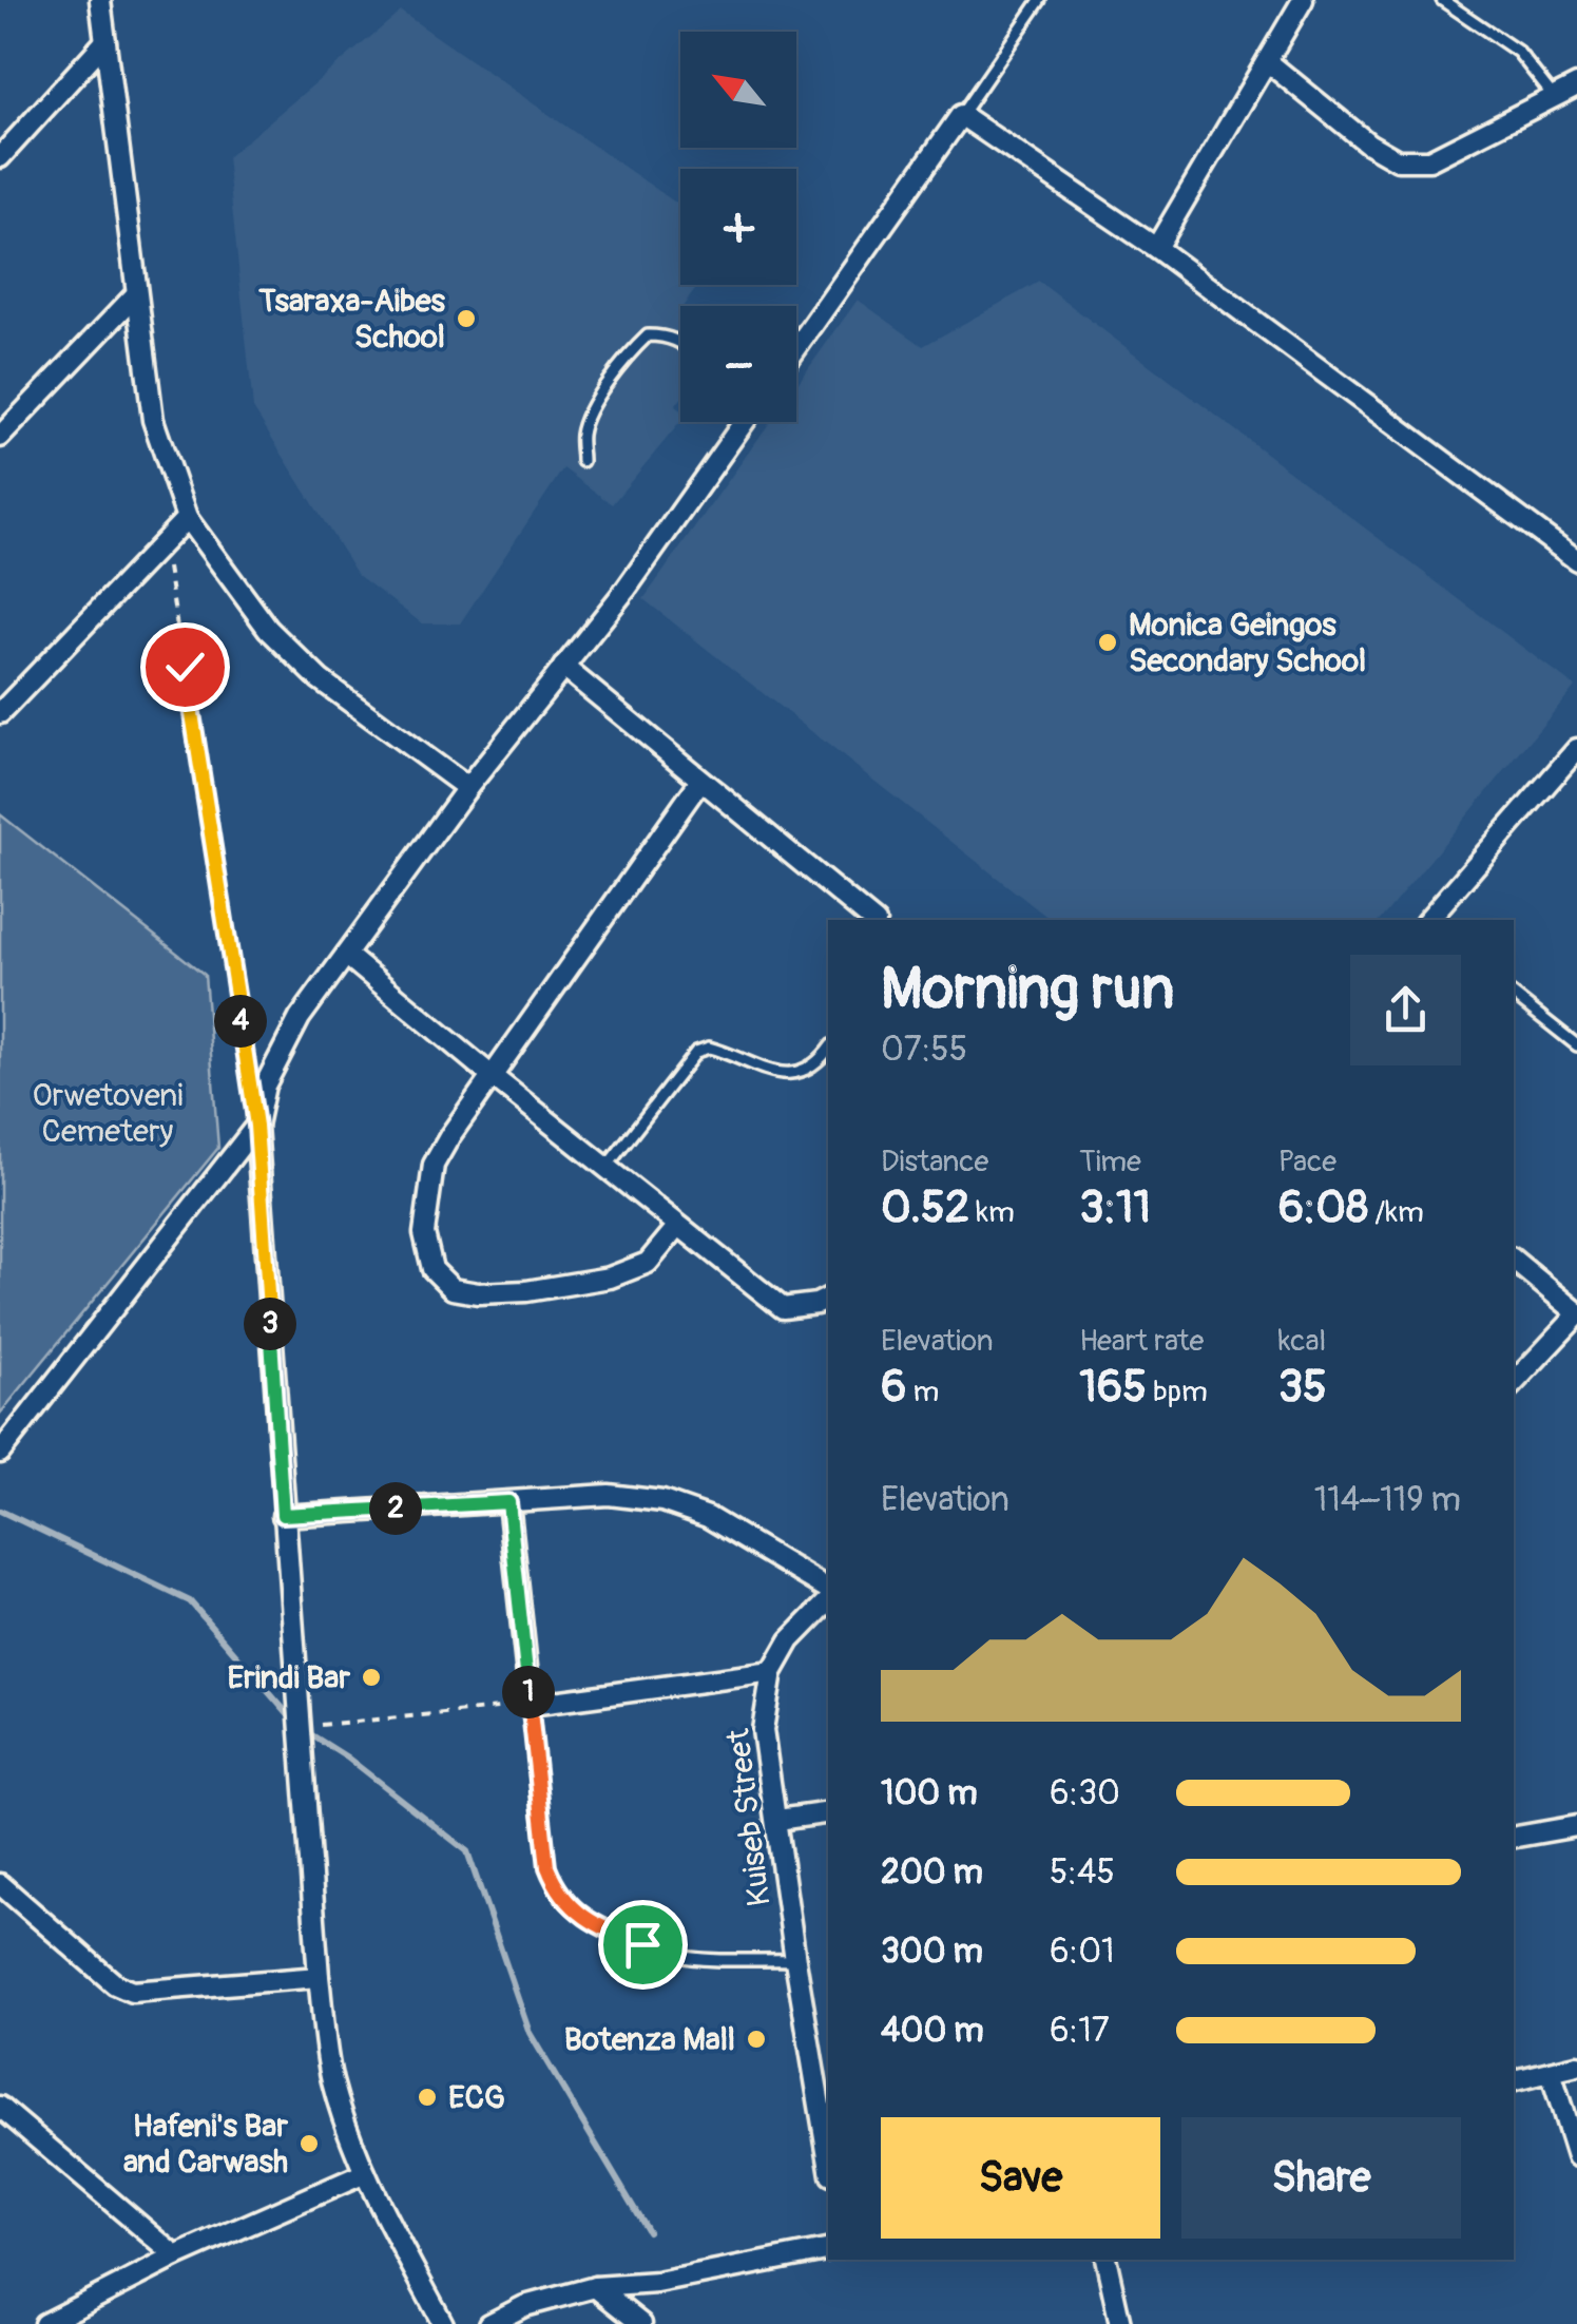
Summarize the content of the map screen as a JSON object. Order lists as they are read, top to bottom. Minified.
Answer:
{"streets":{"street":["Kuiseb Street"]},"parks":["Orwetoveni Cemetery"],"places":["Tsaraxa-Aibes School","Monica Geingos Secondary School","Erindi Bar","Botenza Mall","ECG","Hafeni's Bar and Carwash"],"north":"top left","page":{"map_buttons":["+","−"],"heading":["Morning run","07:55"],"pins":["4","3","2","1"],"stats":[["Distance","0.52 km"],["Time","3:11"],["Pace","6:08 /km"],["Elevation","6 m"],["Heart rate","165 bpm"],["kcal","35"]],"chart":["Elevation","114–119 m"],"list":[{"name":"100 m","note":"6:30"},{"name":"200 m","note":"5:45"},{"name":"300 m","note":"6:01"},{"name":"400 m","note":"6:17"}],"buttons":["Save","Share"]}}
